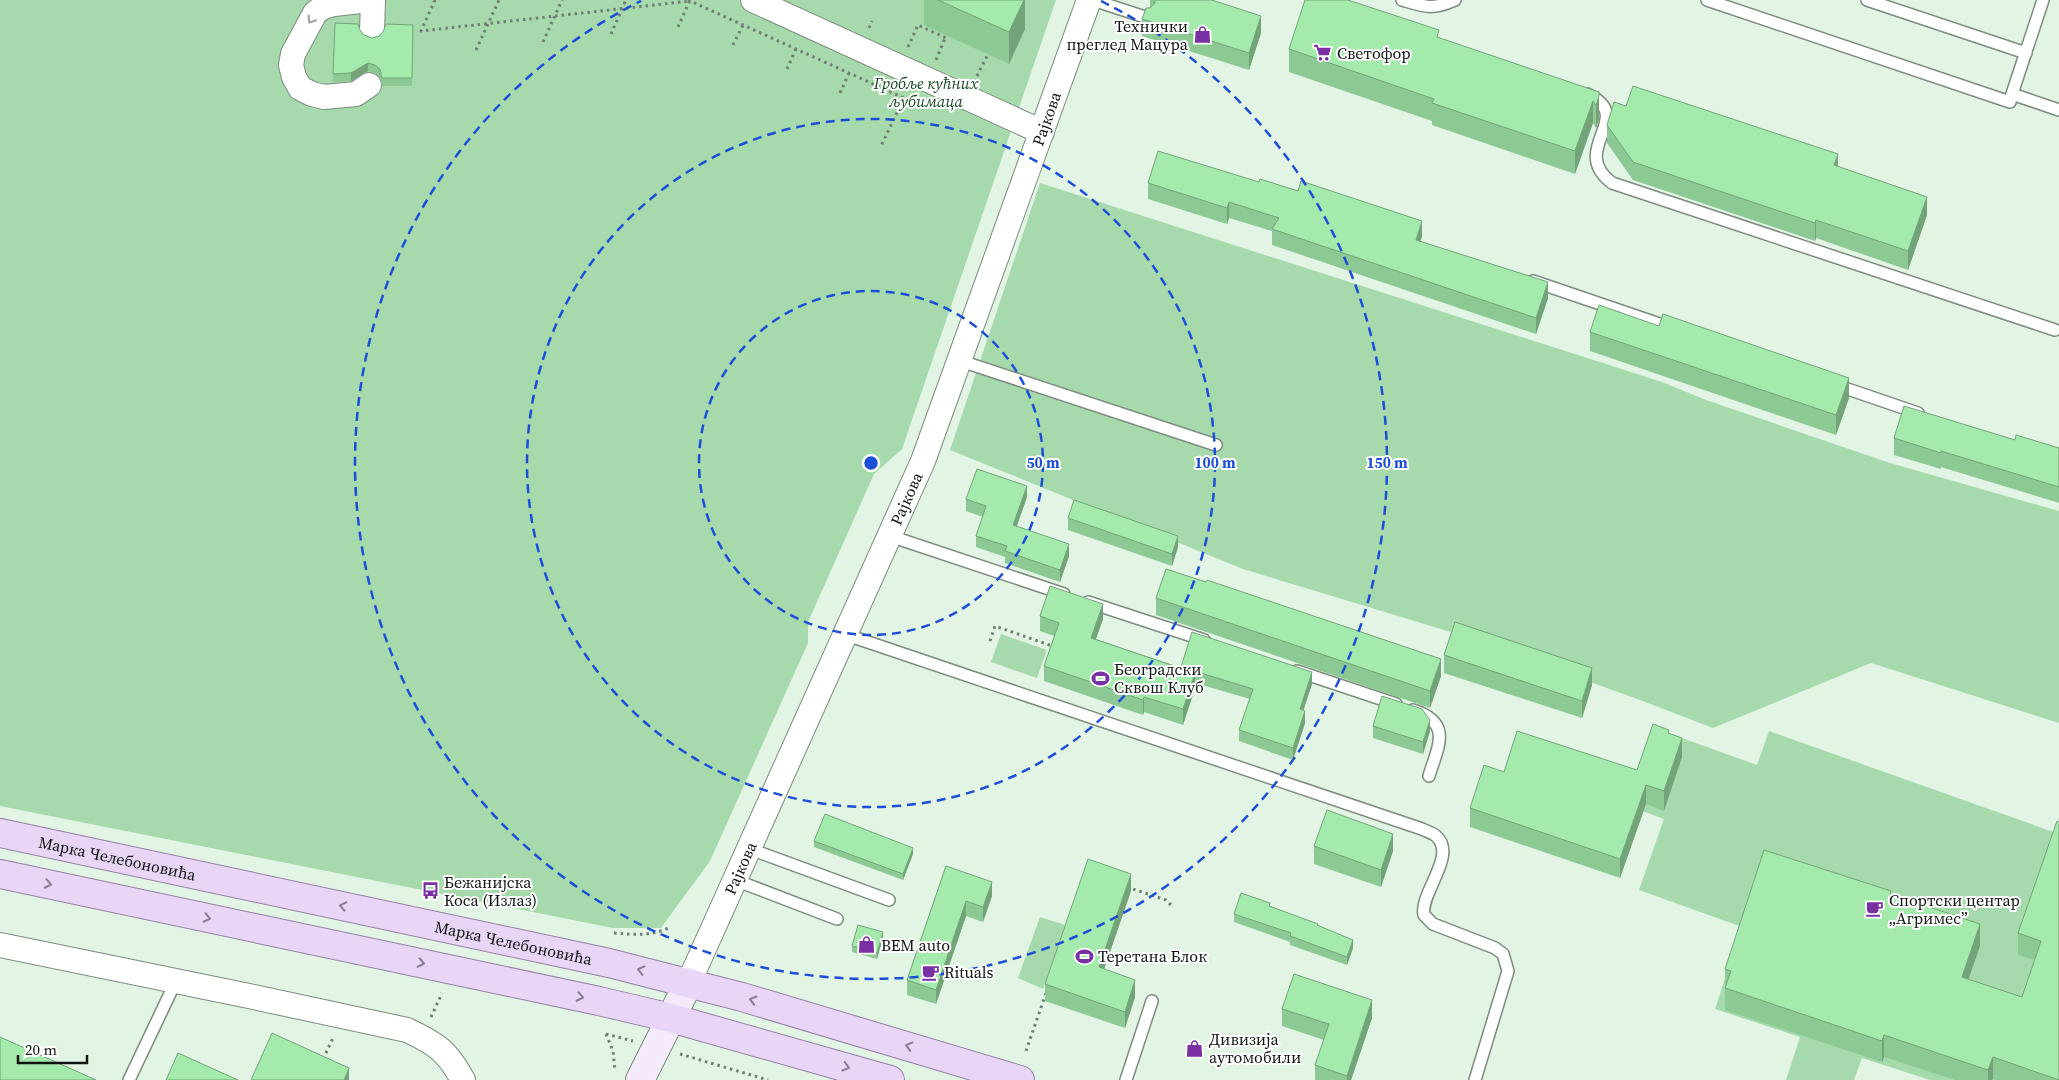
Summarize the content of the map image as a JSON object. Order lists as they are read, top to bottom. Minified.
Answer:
{"streets":{"main road":["Марка Челебоновића"],"street":["Рајкова"]},"crossings":[["Рајкова","Марка Челебоновића"]],"parks":["Гробље кућних љубимаца"],"places":{"shop":["Технички преглед Мацура","BEM auto","Дивизија аутомобили"],"supermarket":["Светофор"],"sports":["Београдски Сквош Клуб","Теретана Блок"],"bus stop":["Бежанијска Коса (Излаз)"],"cafe":["Спортски центар „Агримес”","Rituals"]},"scale_bar":"20 m","rings":["50 m","100 m","150 m"]}
